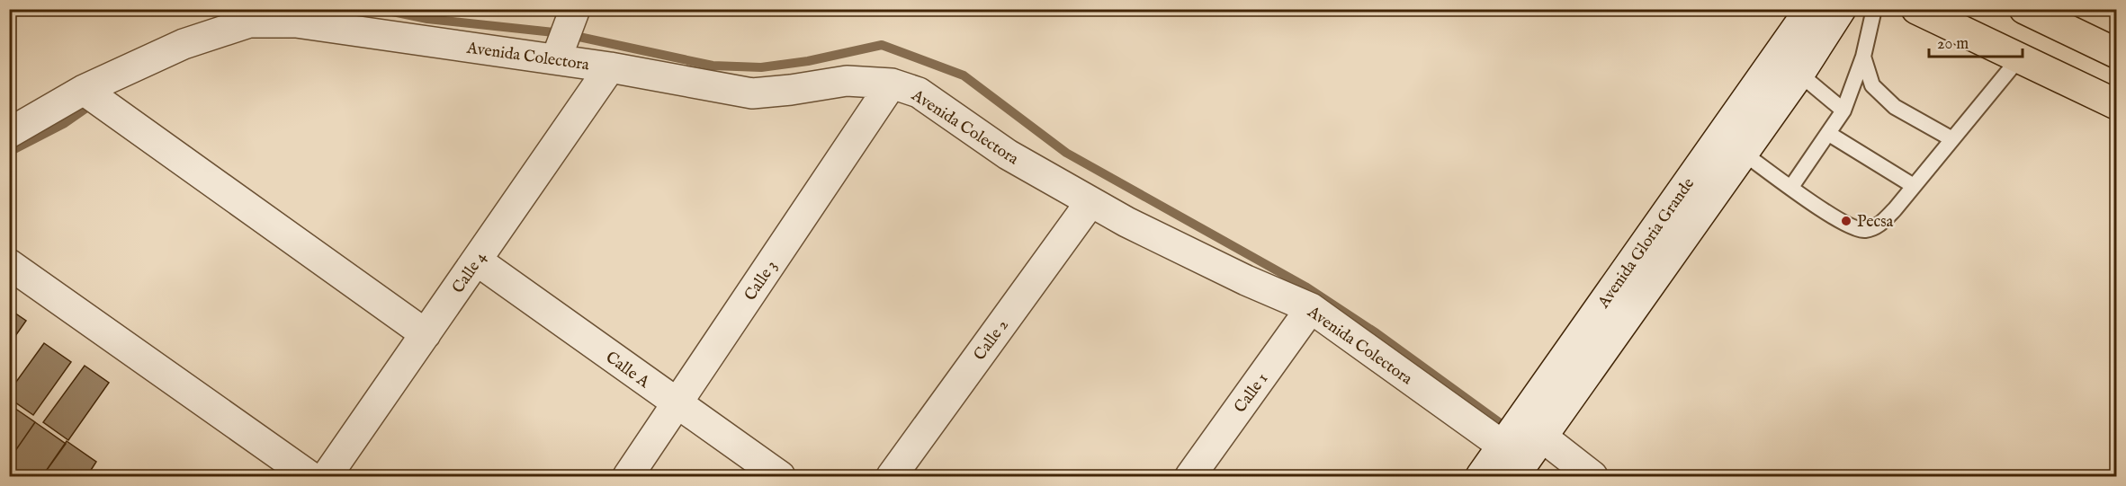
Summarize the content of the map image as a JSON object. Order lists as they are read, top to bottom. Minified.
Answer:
{"streets":{"street":["Avenida Colectora","Avenida Gloria Grande","Calle 4","Calle 3","Calle 2","Calle A","Calle 1"]},"crossings":[["Avenida Colectora","Avenida Gloria Grande"],["Avenida Colectora","Calle 4"],["Avenida Colectora","Calle 3"],["Avenida Colectora","Calle 2"],["Avenida Colectora","Calle 1"],["Calle 4","Calle A"],["Calle 3","Calle A"]],"places":["Pecsa"],"scale_bar":"20 m"}
